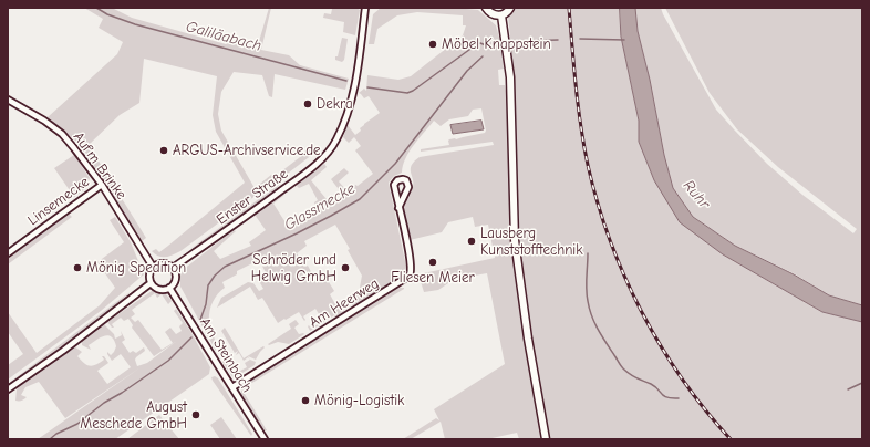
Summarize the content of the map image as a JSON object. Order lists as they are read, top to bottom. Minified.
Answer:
{"streets":{"street":["Auf'm Brinke","Enster Straße","Linsemecke","Am Heerweg","Am Steinbach"]},"crossings":[["Auf'm Brinke","Enster Straße"],["Auf'm Brinke","Linsemecke"],["Auf'm Brinke","Am Steinbach"],["Enster Straße","Am Steinbach"],["Am Heerweg","Am Steinbach"]],"water":["Galiläabach","Ruhr","Glassmecke"],"places":["Möbel Knappstein","Dekra","ARGUS-Archivservice.de","Lausberg Kunststofftechnik","Fliesen Meier","Mönig Spedition","Schröder und Helwig GmbH","Mönig-Logistik","August Meschede GmbH"]}
